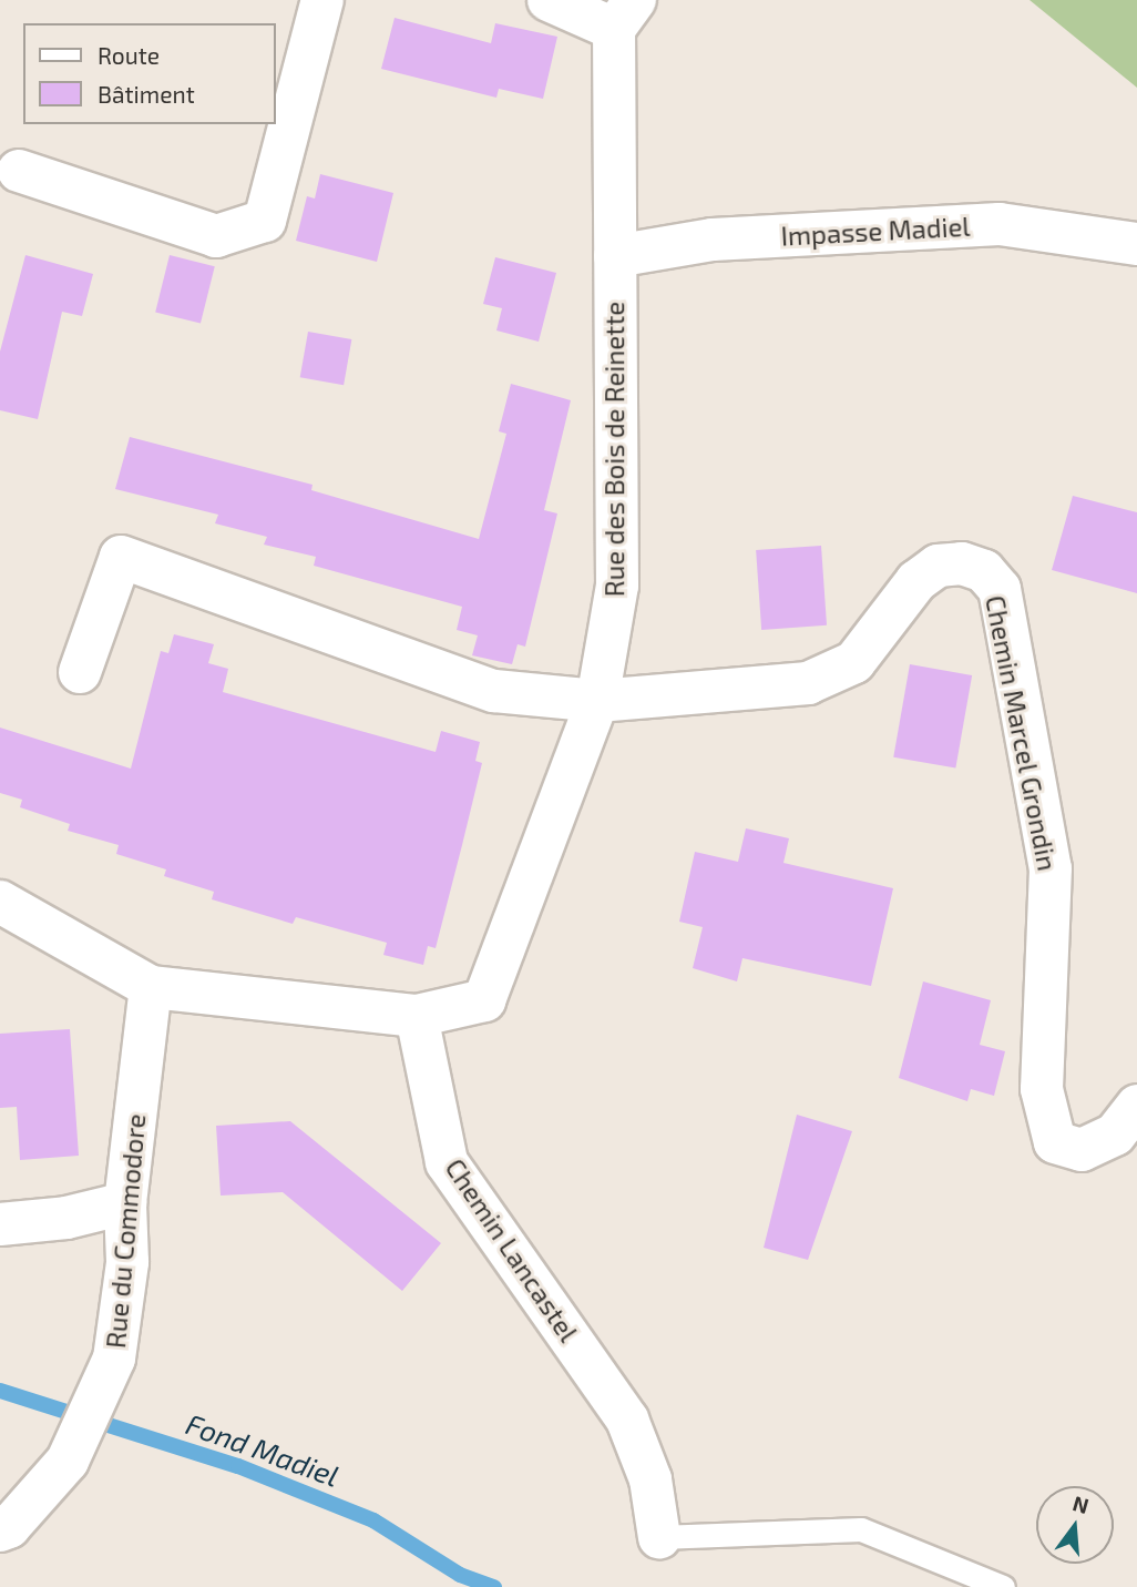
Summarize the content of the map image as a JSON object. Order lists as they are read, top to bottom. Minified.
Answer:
{"streets":{"street":["Impasse Madiel","Rue des Bois de Reinette","Chemin Marcel Grondin","Rue du Commodore","Chemin Lancastel"]},"crossings":[["Impasse Madiel","Rue des Bois de Reinette"],["Rue des Bois de Reinette","Chemin Marcel Grondin"],["Rue des Bois de Reinette","Chemin Lancastel"]],"water":["Fond Madiel"],"legend":["Route","Bâtiment"],"north":"top"}
